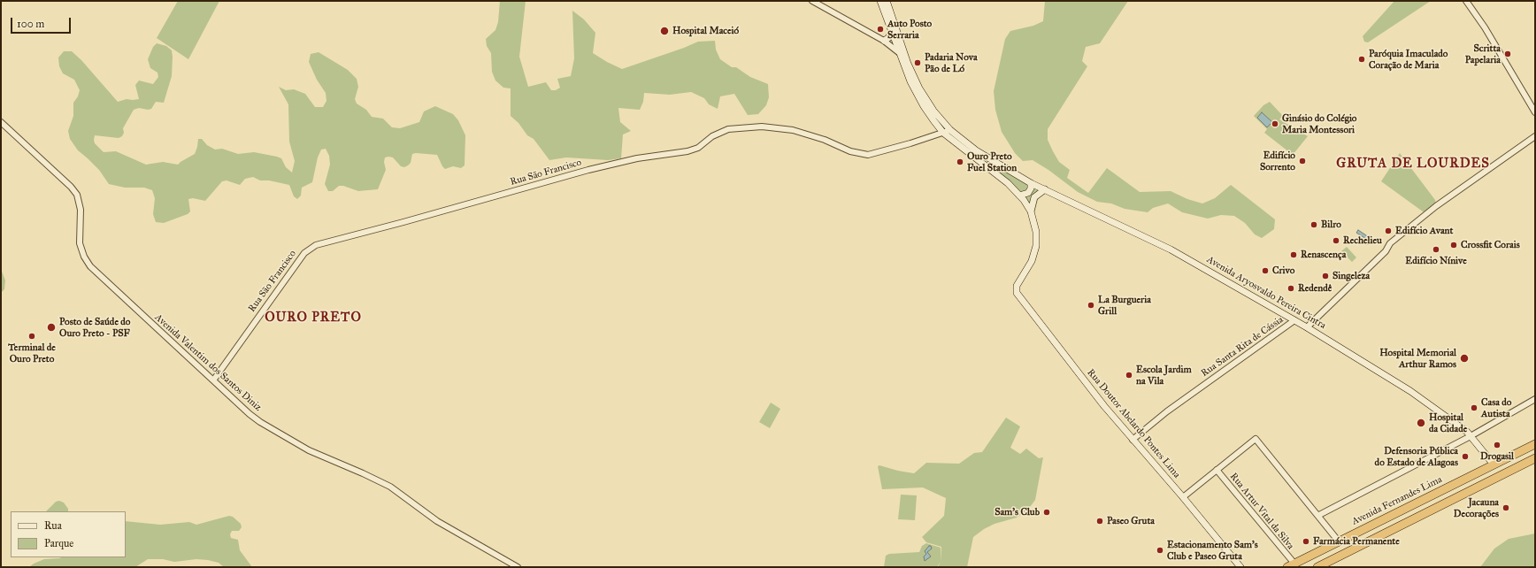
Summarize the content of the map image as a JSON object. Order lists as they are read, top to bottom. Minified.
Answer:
{"streets":{"highway":["Avenida Fernandes Lima"],"main road":["Avenida Aryosvaldo Pereira Cintra","Rua Doutor Abelardo Pontes Lima"],"street":["Rua São Francisco","Rua Santa Rita de Cássia","Avenida Valentim dos Santos Diniz","Rua Artur Vital da Silva"]},"crossings":[["Rua São Francisco","Avenida Aryosvaldo Pereira Cintra"],["Rua São Francisco","Avenida Valentim dos Santos Diniz"],["Avenida Aryosvaldo Pereira Cintra","Rua Santa Rita de Cássia"],["Avenida Aryosvaldo Pereira Cintra","Avenida Fernandes Lima"],["Rua Santa Rita de Cássia","Rua Doutor Abelardo Pontes Lima"],["Avenida Fernandes Lima","Rua Artur Vital da Silva"]],"districts":["GRUTA DE LOURDES","OURO PRETO"],"places":["Auto Posto Serraria","Hospital Maceió","Scritta Papelaria","Paróquia Imaculado Coração de Maria","Padaria Nova Pão de Ló","Ginásio do Colégio Maria Montessori","Edifício Sorrento","Ouro Preto Fuel Station","Bilro","Edifício Avant","Rechelieu","Crossfit Corais","Edifício Nínive","Renascença","Crivo","Singeleza","Redendê","La Burgueria Grill","Posto de Saúde do Ouro Preto - PSF","Terminal de Ouro Preto","Hospital Memorial Arthur Ramos","Escola Jardim na Vila","Casa do Autista","Hospital da Cidade","Drogasil","Defensoria Pública do Estado de Alagoas","Jacauna Decorações","Sam's Club","Paseo Gruta","Farmácia Permanente","Estacionamento Sam's Club e Paseo Gruta"],"legend":["Rua","Parque"],"scale_bar":"100 m"}
